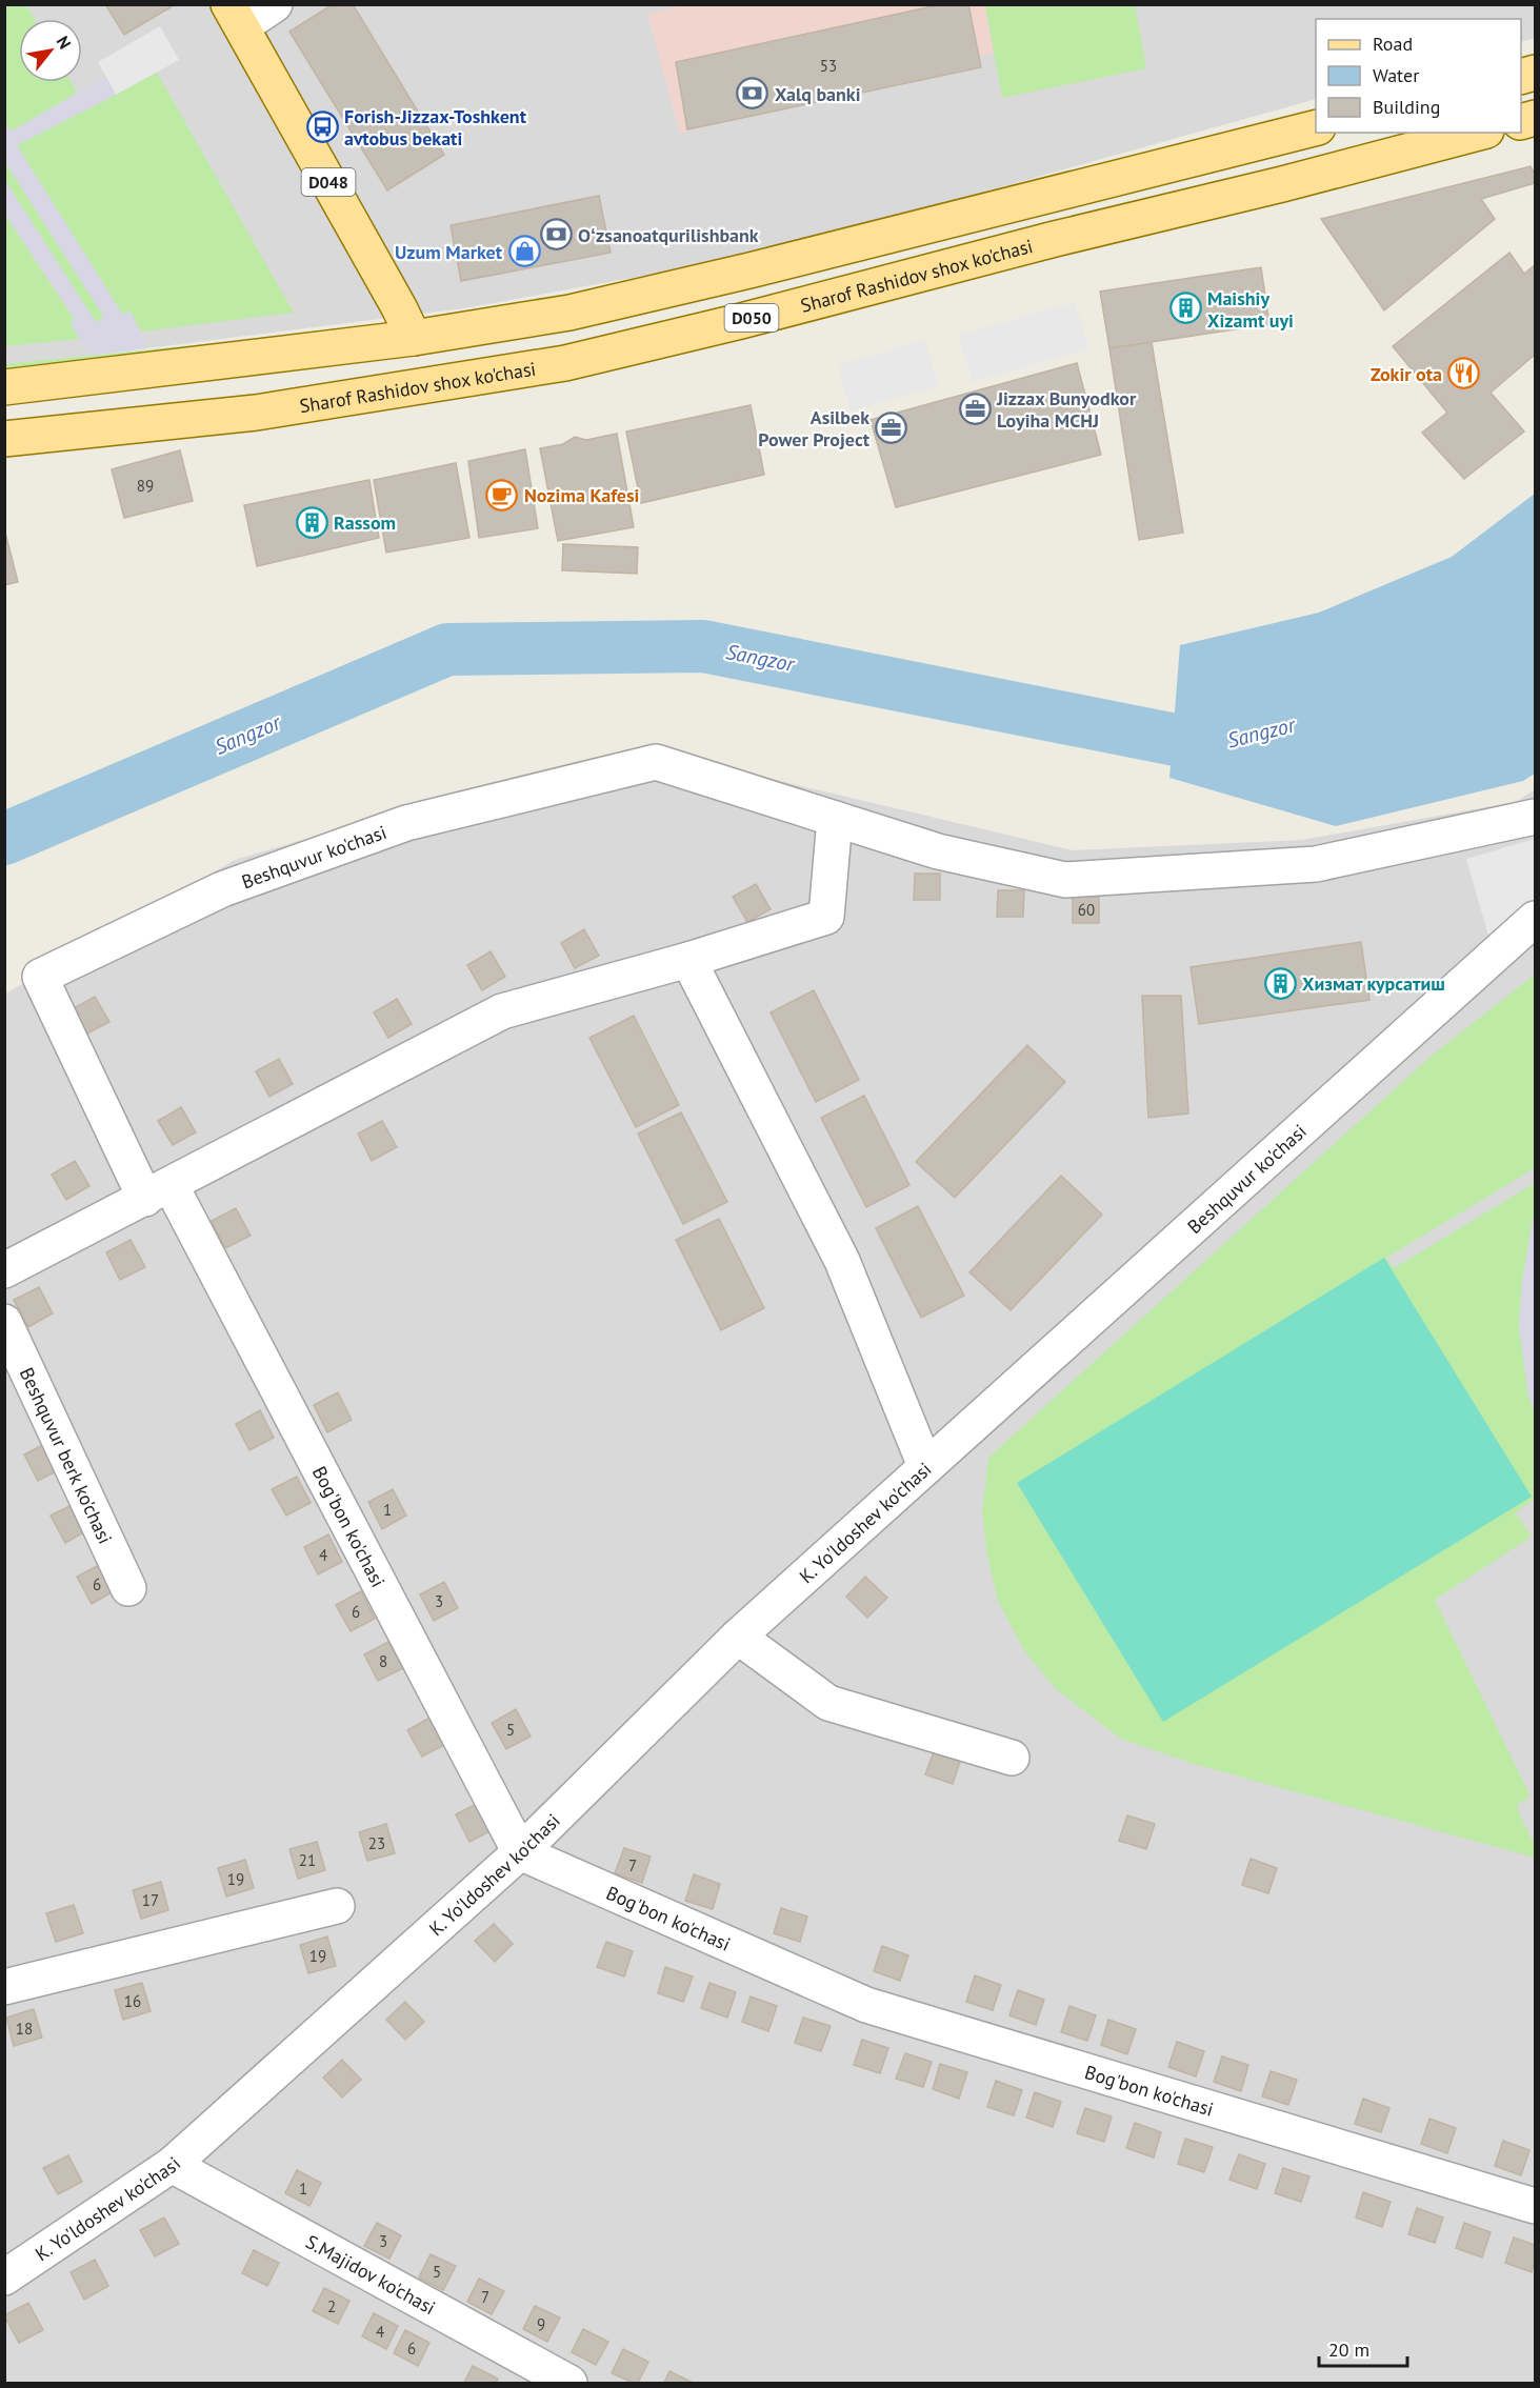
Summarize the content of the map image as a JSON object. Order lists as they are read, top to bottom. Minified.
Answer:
{"streets":{"main road":["D048","Sharof Rashidov shox ko'chasi","D050"],"street":["Beshquvur ko'chasi","Beshquvur berk ko'chasi","K. Yo'ldoshev ko'chasi","Bog'bon ko'chasi","S.Majidov ko'chasi"]},"crossings":[["Beshquvur ko'chasi","K. Yo'ldoshev ko'chasi"],["Beshquvur ko'chasi","Bog'bon ko'chasi"],["K. Yo'ldoshev ko'chasi","Bog'bon ko'chasi"],["K. Yo'ldoshev ko'chasi","S.Majidov ko'chasi"]],"water":["Sangzor"],"places":{"bank":["Xalq banki","Oʻzsanoatqurilishbank"],"bus stop":["Forish-Jizzax-Toshkent avtobus bekati"],"shop":["Uzum Market"],"building":["Maishiy Xizamt uyi","Rassom","Хизмат курсатиш"],"restaurant":["Zokir ota"],"office":["Jizzax Bunyodkor Loyiha MCHJ","Asilbek Power Project"],"cafe":["Nozima Kafesi"]},"house_numbers":["53","89","60","1","4","6","3","6","8","5","23","21","7","19","17","19","16","18","1","3","5","7","2","9","4","6"],"legend":["Road","Water","Building"],"scale_bar":"20 m","north":"top right"}
